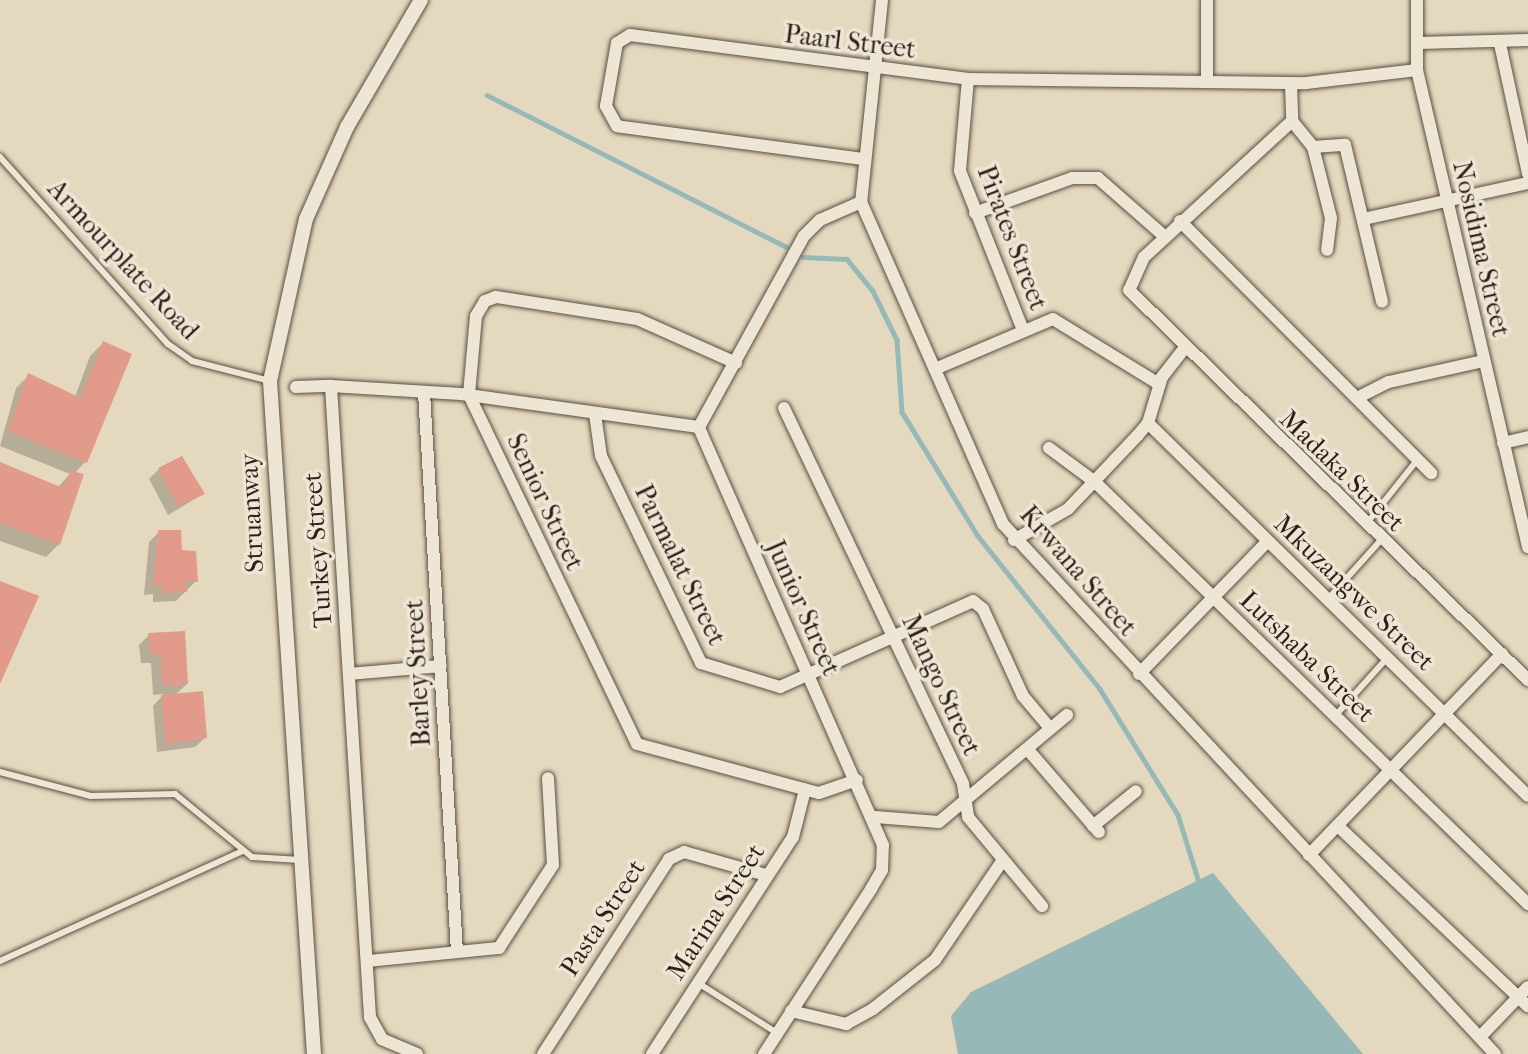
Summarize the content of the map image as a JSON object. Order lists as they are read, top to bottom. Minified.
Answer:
{"streets":{"street":["Paarl Street","Pirates Street","Nosidima Street","Madaka Street","Senior Street","Struanway","Turkey Street","Parmalat Street","Krwana Street","Mkuzangwe Street","Junior Street","Lutshaba Street","Barley Street","Mango Street","Marina Street","Pasta Street"],"lane":["Armourplate Road"]},"crossings":[["Paarl Street","Pirates Street"],["Paarl Street","Nosidima Street"],["Paarl Street","Krwana Street"],["Armourplate Road","Struanway"],["Senior Street","Junior Street"],["Senior Street","Marina Street"],["Parmalat Street","Junior Street"],["Parmalat Street","Mango Street"],["Marina Street","Pasta Street"]]}
